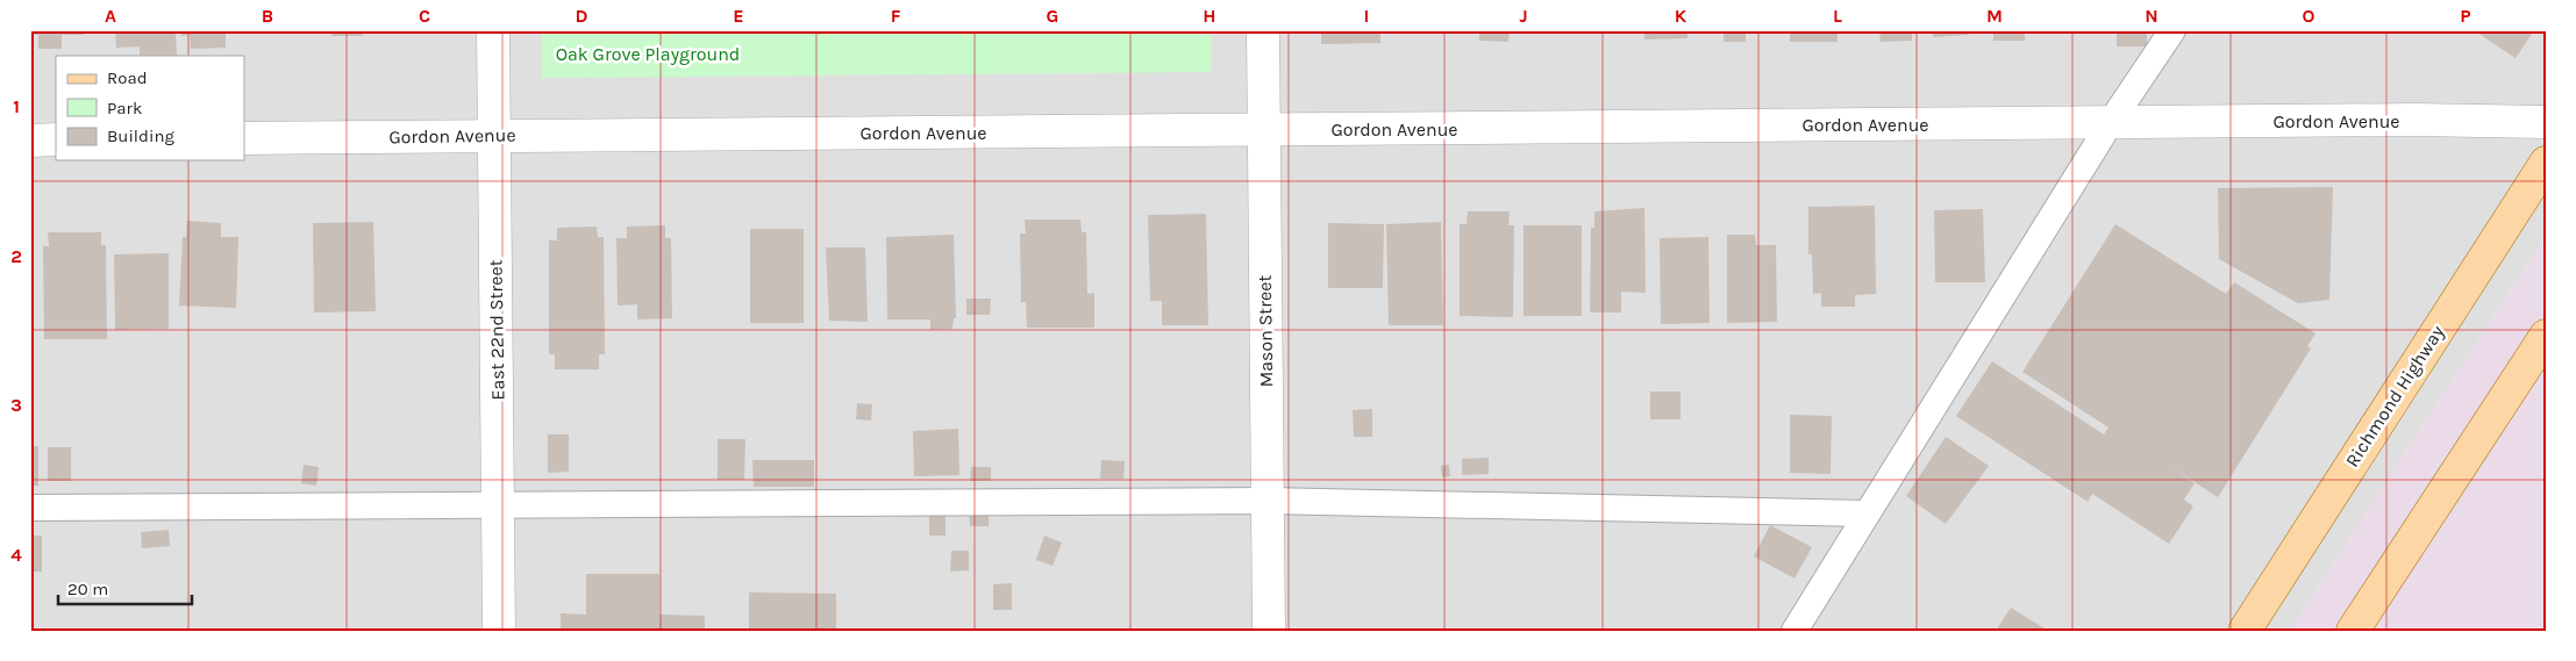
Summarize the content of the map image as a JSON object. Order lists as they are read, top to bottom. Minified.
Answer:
{"streets":{"main road":["Richmond Highway"],"street":["Gordon Avenue","East 22nd Street","Mason Street"]},"crossings":[["Gordon Avenue","East 22nd Street"],["Gordon Avenue","Mason Street"]],"parks":["Oak Grove Playground"],"legend":["Road","Park","Building"],"scale_bar":"20 m","grid":{"columns":["A","B","C","D","E","F","G","H","I","J","K","L","M","N","O","P"],"rows":["1","2","3","4"]}}
